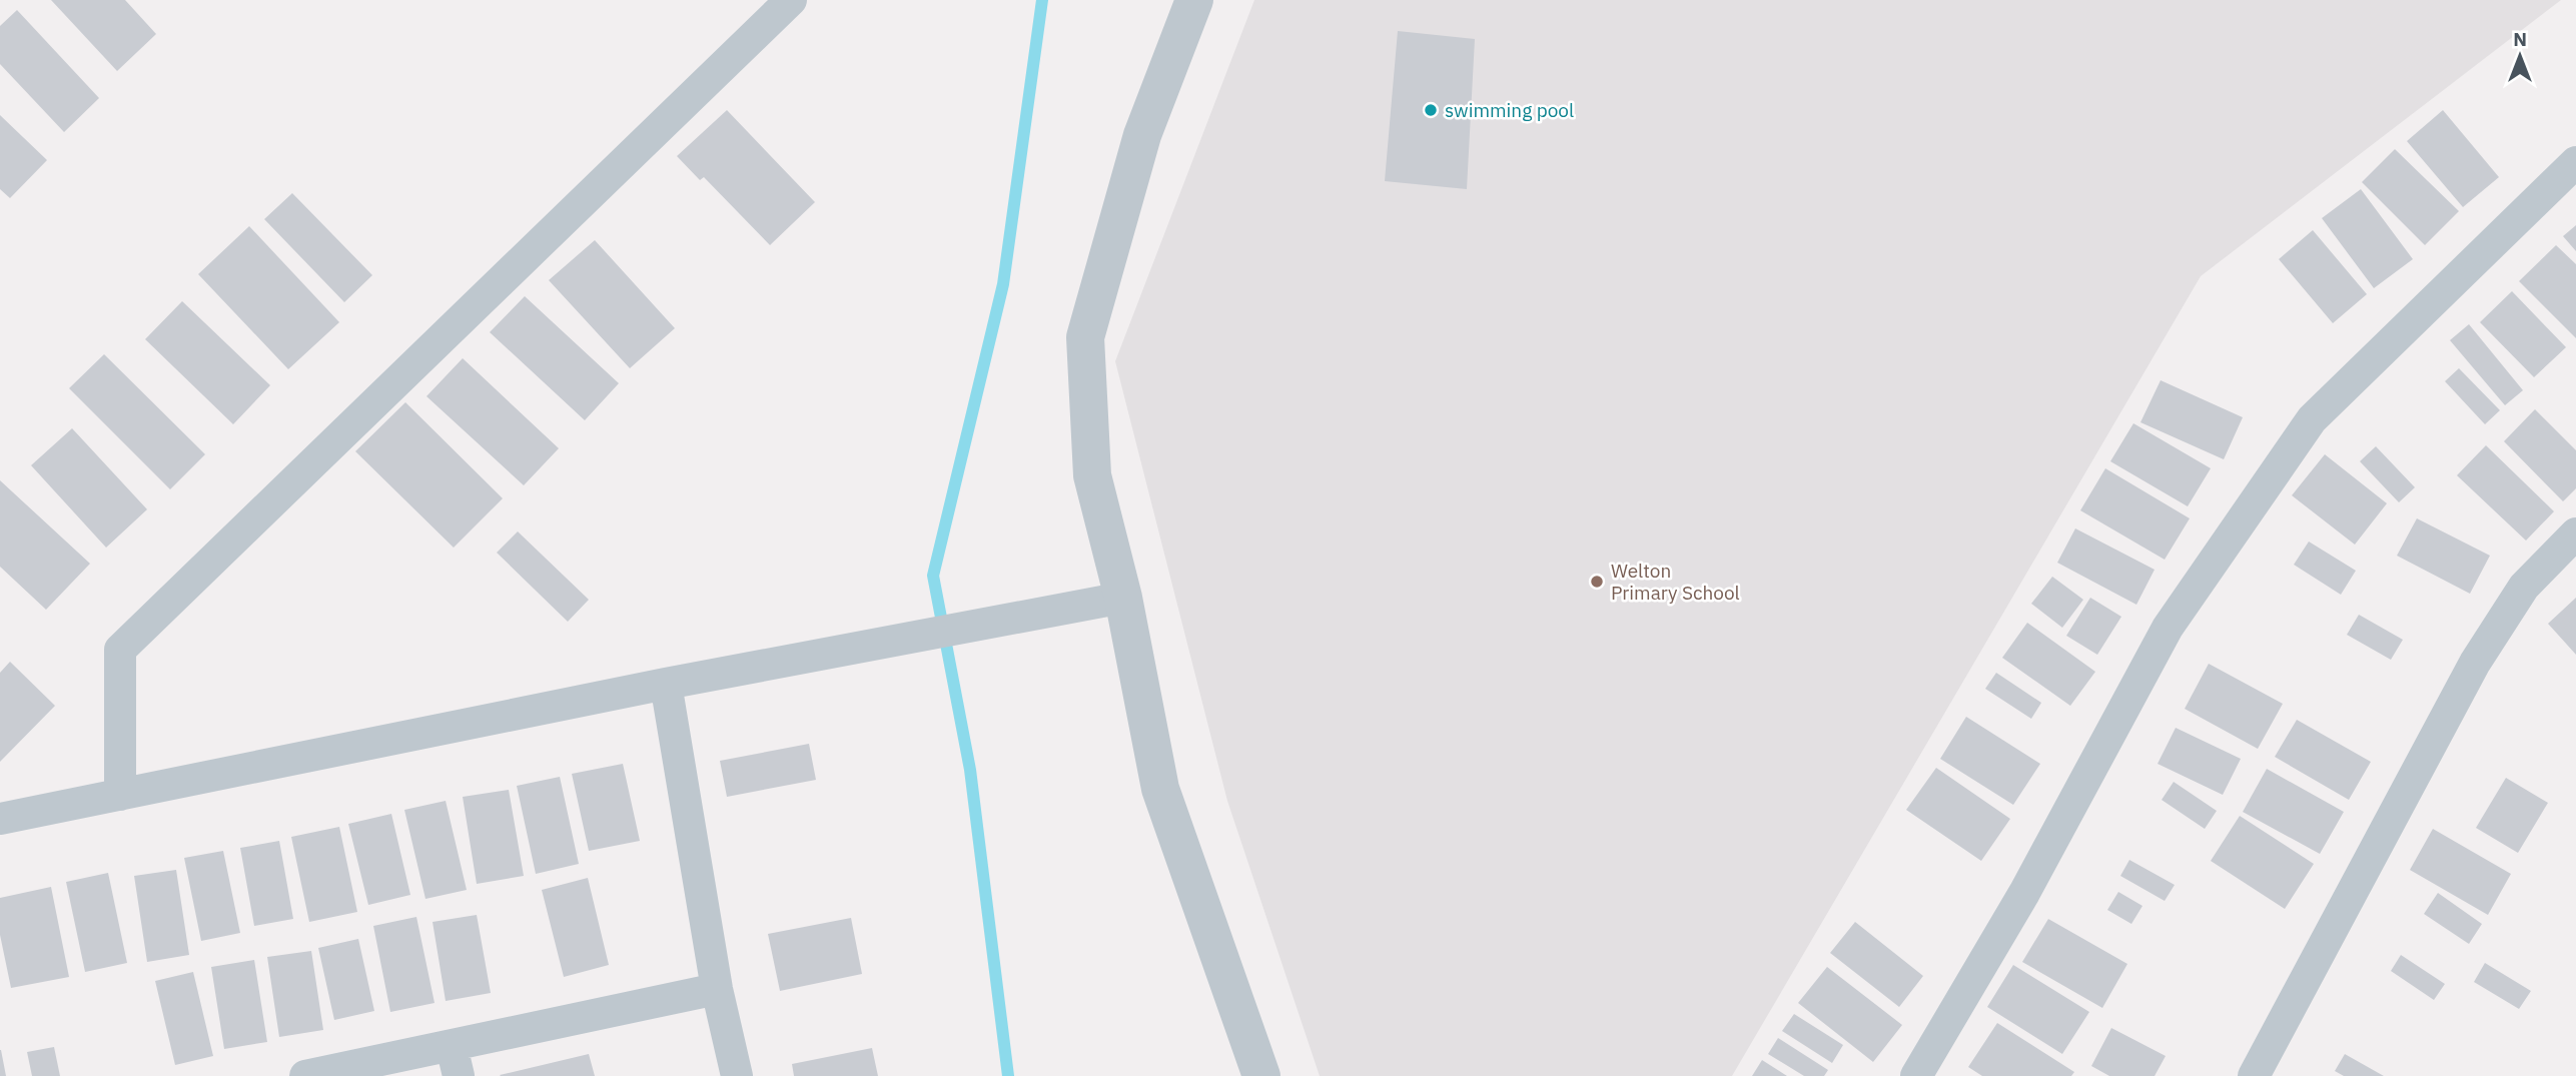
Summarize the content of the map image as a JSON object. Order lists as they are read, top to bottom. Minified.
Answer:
{"places":["swimming pool","Welton Primary School"],"north":"top"}
